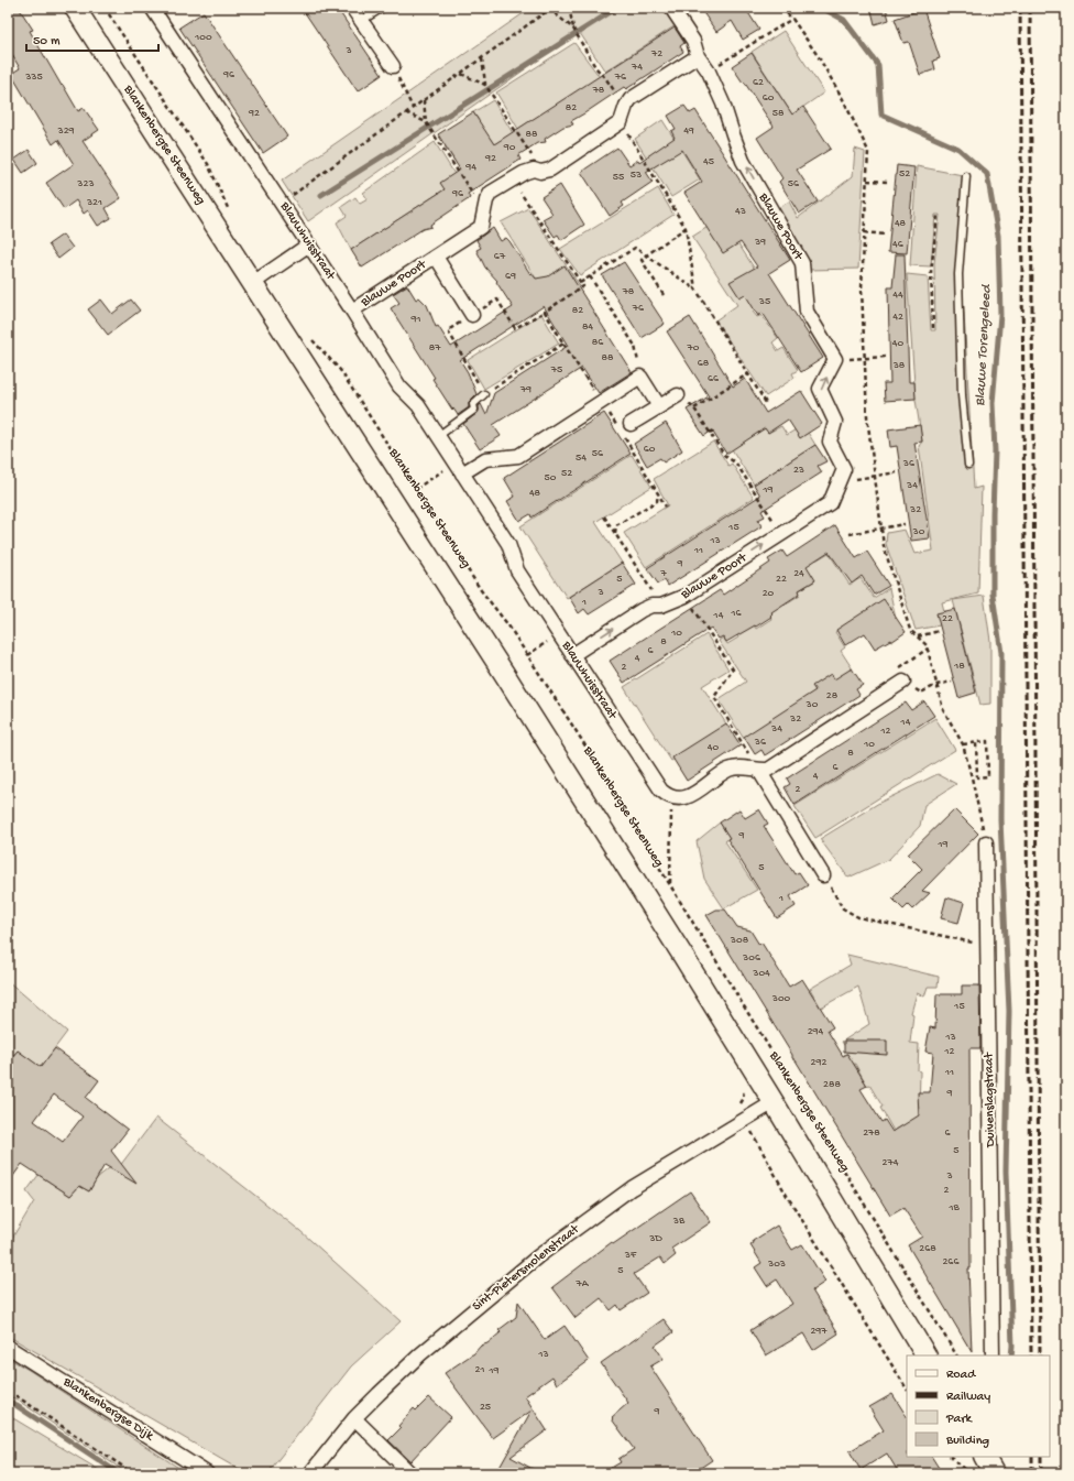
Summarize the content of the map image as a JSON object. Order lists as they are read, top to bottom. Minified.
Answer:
{"streets":{"main road":["Blankenbergse Steenweg"],"street":["Blauwe Poort","Blauwhuisstraat","Duivenslagstraat","Sint-Pietersmolenstraat","Blankenbergse Dijk"]},"crossings":[["Blankenbergse Steenweg","Sint-Pietersmolenstraat"],["Blauwe Poort","Blauwhuisstraat"]],"water":["Blauwe Torengeleed"],"house_numbers":["100","3","72","74","96","335","76","62","78","60","82","92","58","329","49","88","90","92","45","94","52","53","55","323","56","96","321","43","48","39","46","67","69","78","44","35","76","82","42","91","84","86","40","87","70","88","68","38","75","66","79","60","56","54","36","23","52","50","34","19","48","32","15","30","13","11","9","7","24","5","22","3","20","1","16","14","22","10","8","6","4","18","2","28","30","32","14","34","12","36","10","40","8","6","4","2","9","19","5","1","308","306","304","300","15","294","13","12","292","11","288","9","278","6","5","274","3","2","1B","3B","3D","268","3F","266","303","5","7A","297","13","21","19","25","9"],"legend":["Road","Railway","Park","Building"],"scale_bar":"50 m"}
